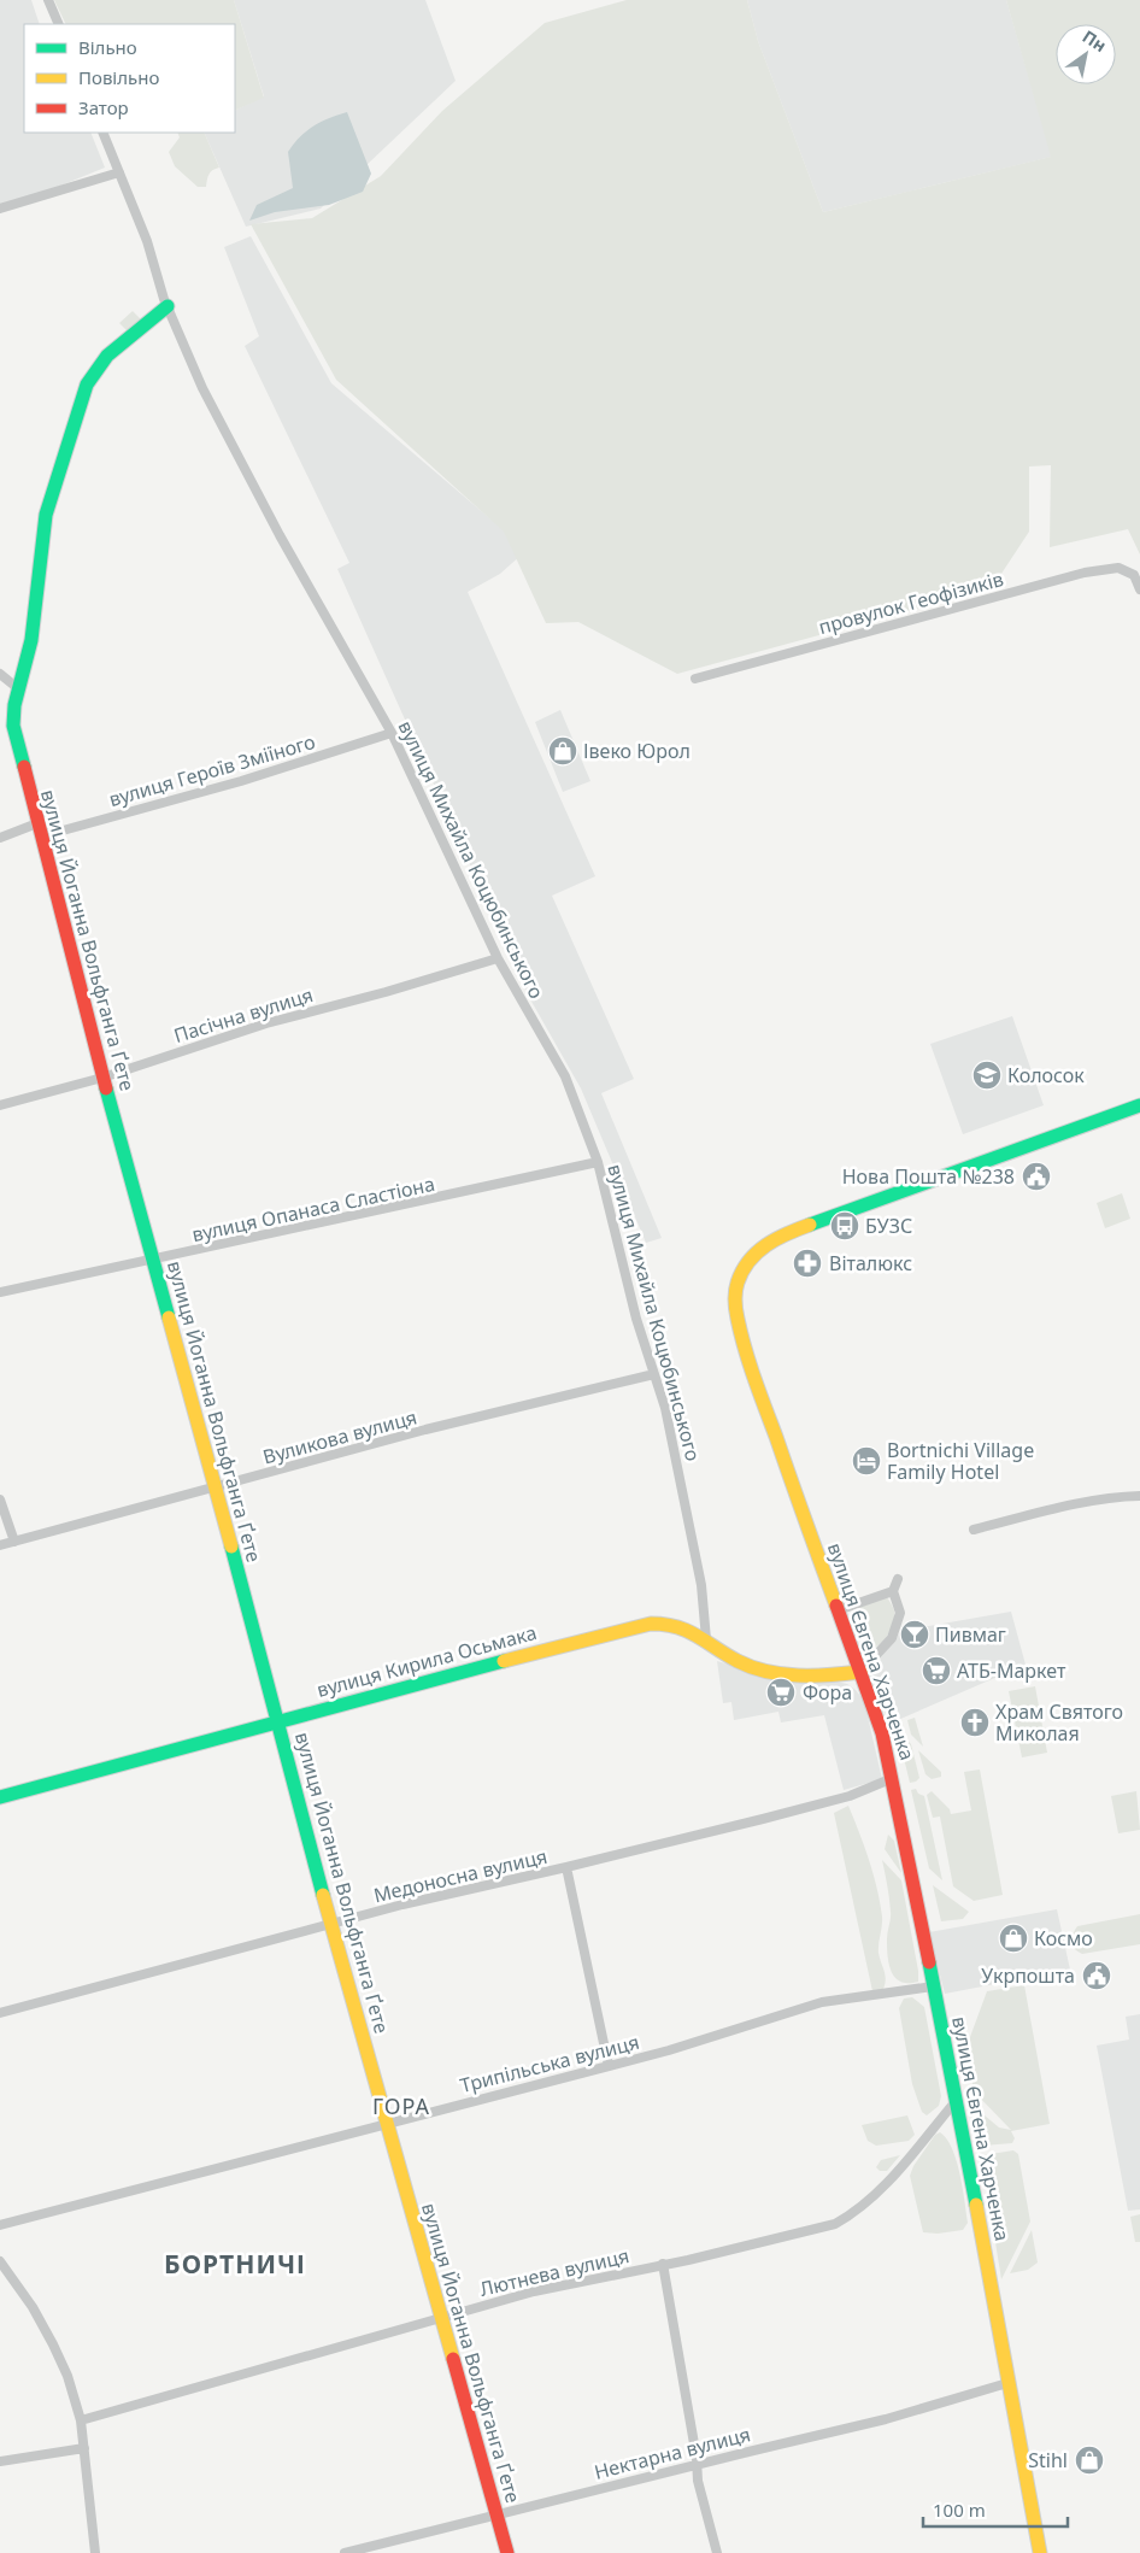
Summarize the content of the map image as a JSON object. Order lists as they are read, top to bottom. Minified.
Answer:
{"streets":{"street":["провулок Геофізиків","вулиця Героїв Зміїного","вулиця Михайла Коцюбинського","вулиця Йоганна Вольфганга Ґете","Пасічна вулиця","вулиця Опанаса Сластіона","Вуликова вулиця","вулиця Євгена Харченка","вулиця Кирила Осьмака","Медоносна вулиця","Трипільська вулиця","Лютнева вулиця","Нектарна вулиця"]},"crossings":[["вулиця Героїв Зміїного","вулиця Михайла Коцюбинського"],["вулиця Героїв Зміїного","вулиця Йоганна Вольфганга Ґете"],["вулиця Михайла Коцюбинського","вулиця Йоганна Вольфганга Ґете"],["вулиця Михайла Коцюбинського","Пасічна вулиця"],["вулиця Михайла Коцюбинського","вулиця Опанаса Сластіона"],["вулиця Михайла Коцюбинського","Вуликова вулиця"],["вулиця Михайла Коцюбинського","вулиця Кирила Осьмака"],["вулиця Йоганна Вольфганга Ґете","Пасічна вулиця"],["вулиця Йоганна Вольфганга Ґете","вулиця Опанаса Сластіона"],["вулиця Йоганна Вольфганга Ґете","Вуликова вулиця"],["вулиця Йоганна Вольфганга Ґете","вулиця Кирила Осьмака"],["вулиця Йоганна Вольфганга Ґете","Медоносна вулиця"],["вулиця Йоганна Вольфганга Ґете","Трипільська вулиця"],["вулиця Йоганна Вольфганга Ґете","Лютнева вулиця"],["вулиця Йоганна Вольфганга Ґете","Нектарна вулиця"],["вулиця Євгена Харченка","вулиця Кирила Осьмака"],["вулиця Євгена Харченка","Медоносна вулиця"],["вулиця Євгена Харченка","Трипільська вулиця"],["вулиця Євгена Харченка","Лютнева вулиця"],["вулиця Євгена Харченка","Нектарна вулиця"]],"districts":["ГОРА","БОРТНИЧІ"],"places":{"shop":["Івеко Юрол","Космо","Stihl"],"school or university":["Колосок"],"public building":["Нова Пошта №238","Укрпошта"],"bus stop":["БУЗС"],"pharmacy":["Віталюкс"],"hotel":["Bortnichi Village Family Hotel"],"bar":["Пивмаг"],"supermarket":["АТБ-Маркет","Фора"],"church":["Храм Святого Миколая"]},"legend":["Вільно","Повільно","Затор"],"scale_bar":"100 m","north":"top right"}
